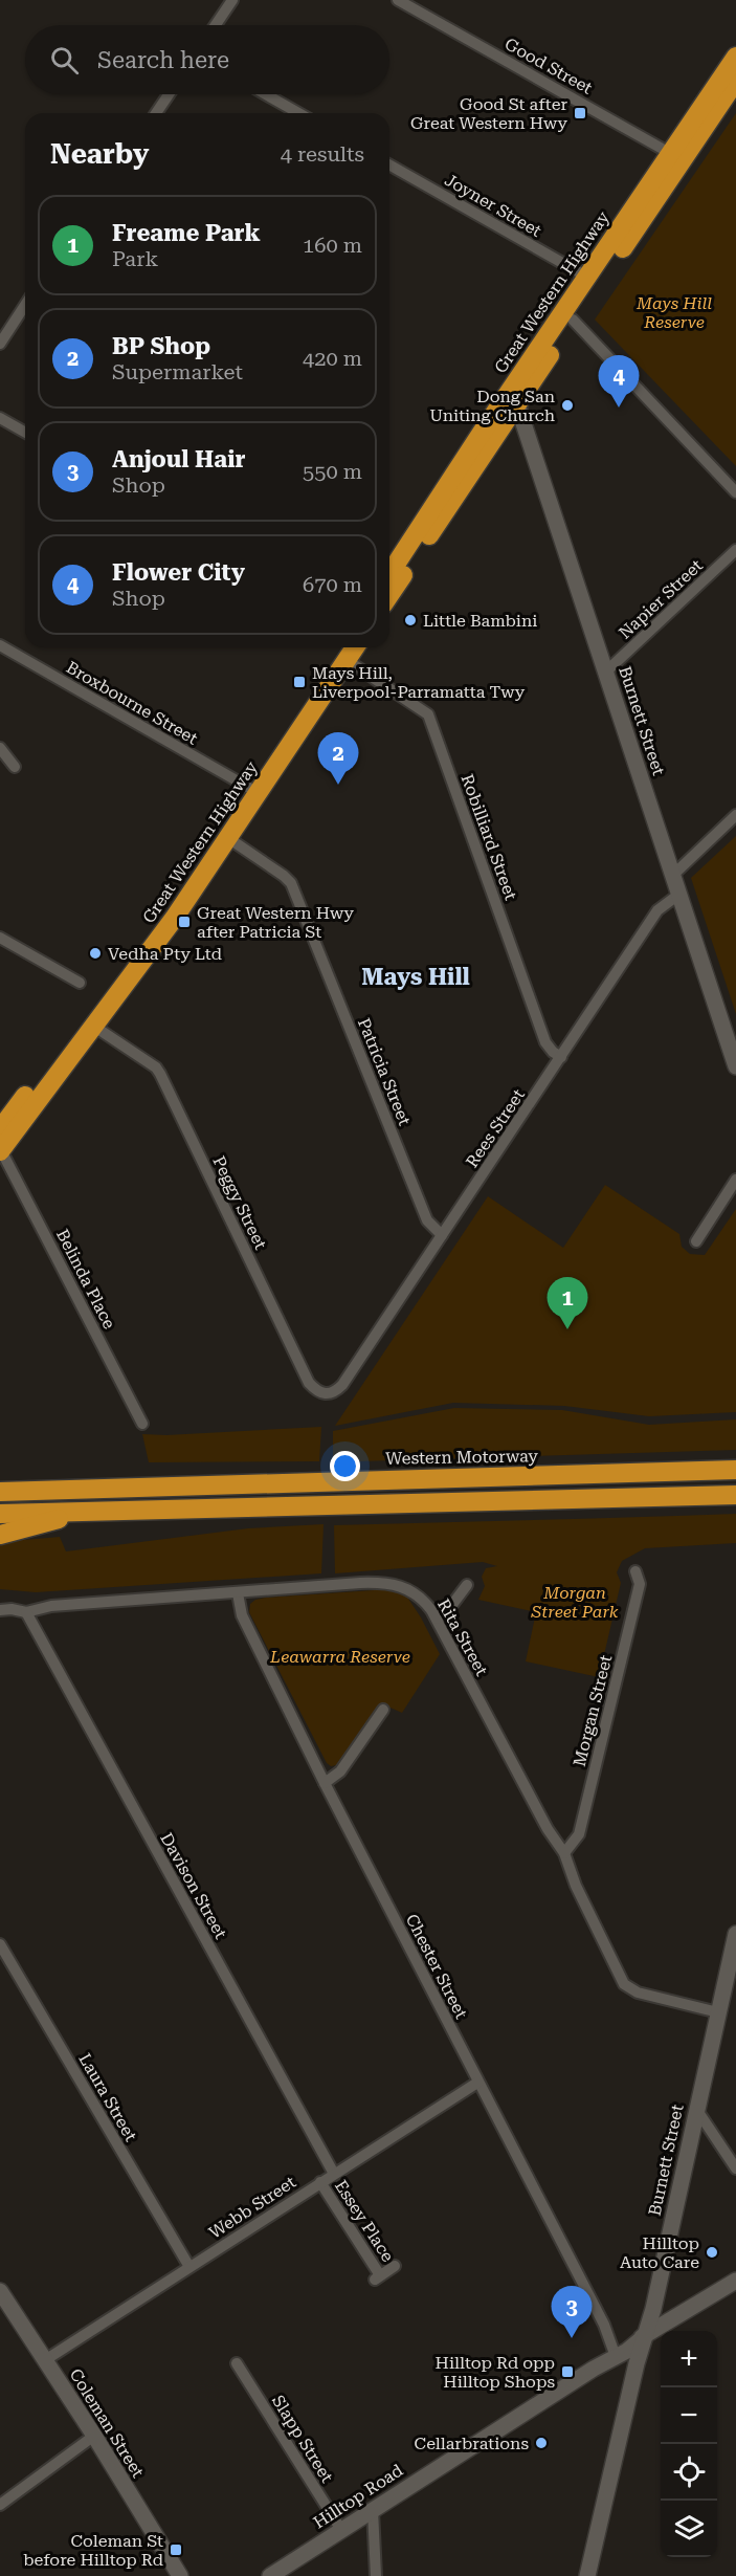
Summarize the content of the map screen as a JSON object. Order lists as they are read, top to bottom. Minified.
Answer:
{"streets":{"highway":["Great Western Highway","Western Motorway"],"main road":["Burnett Street","Coleman Street","Hilltop Road"],"street":["Good Street","Joyner Street","Napier Street","Broxbourne Street","Robilliard Street","Patricia Street","Rees Street","Peggy Street","Belinda Place","Rita Street","Morgan Street","Davison Street","Chester Street","Laura Street","Webb Street","Essey Place","Slapp Street"]},"crossings":[["Good Street","Great Western Highway"],["Joyner Street","Great Western Highway"],["Great Western Highway","Broxbourne Street"],["Great Western Highway","Burnett Street"],["Great Western Highway","Robilliard Street"],["Great Western Highway","Patricia Street"],["Great Western Highway","Peggy Street"],["Great Western Highway","Belinda Place"],["Napier Street","Burnett Street"],["Burnett Street","Rees Street"],["Burnett Street","Rita Street"],["Burnett Street","Hilltop Road"],["Robilliard Street","Rees Street"],["Patricia Street","Rees Street"],["Rees Street","Peggy Street"],["Rita Street","Morgan Street"],["Rita Street","Davison Street"],["Rita Street","Chester Street"],["Davison Street","Webb Street"],["Chester Street","Webb Street"],["Chester Street","Hilltop Road"],["Laura Street","Webb Street"],["Webb Street","Essey Place"],["Webb Street","Coleman Street"],["Slapp Street","Hilltop Road"]],"districts":["Mays Hill"],"parks":["Mays Hill Reserve","Morgan Street Park","Leawarra Reserve"],"places":{"transit":["Good St after Great Western Hwy","Mays Hill, Liverpool-Parramatta Twy","Great Western Hwy after Patricia St","Hilltop Rd opp Hilltop Shops","Coleman St before Hilltop Rd"],"other":["Dong San Uniting Church","Little Bambini","Vedha Pty Ltd","Hilltop Auto Care","Cellarbrations"]},"page":{"search":"Search here","heading":["Nearby","4 results"],"list":[{"mark":"1","name":"Freame Park","note":"Park","value":"160 m"},{"mark":"2","name":"BP Shop","note":"Supermarket","value":"420 m"},{"mark":"3","name":"Anjoul Hair","note":"Shop","value":"550 m"},{"mark":"4","name":"Flower City","note":"Shop","value":"670 m"}],"pins":["4","2","1","3"],"map_buttons":["+","−"]}}
